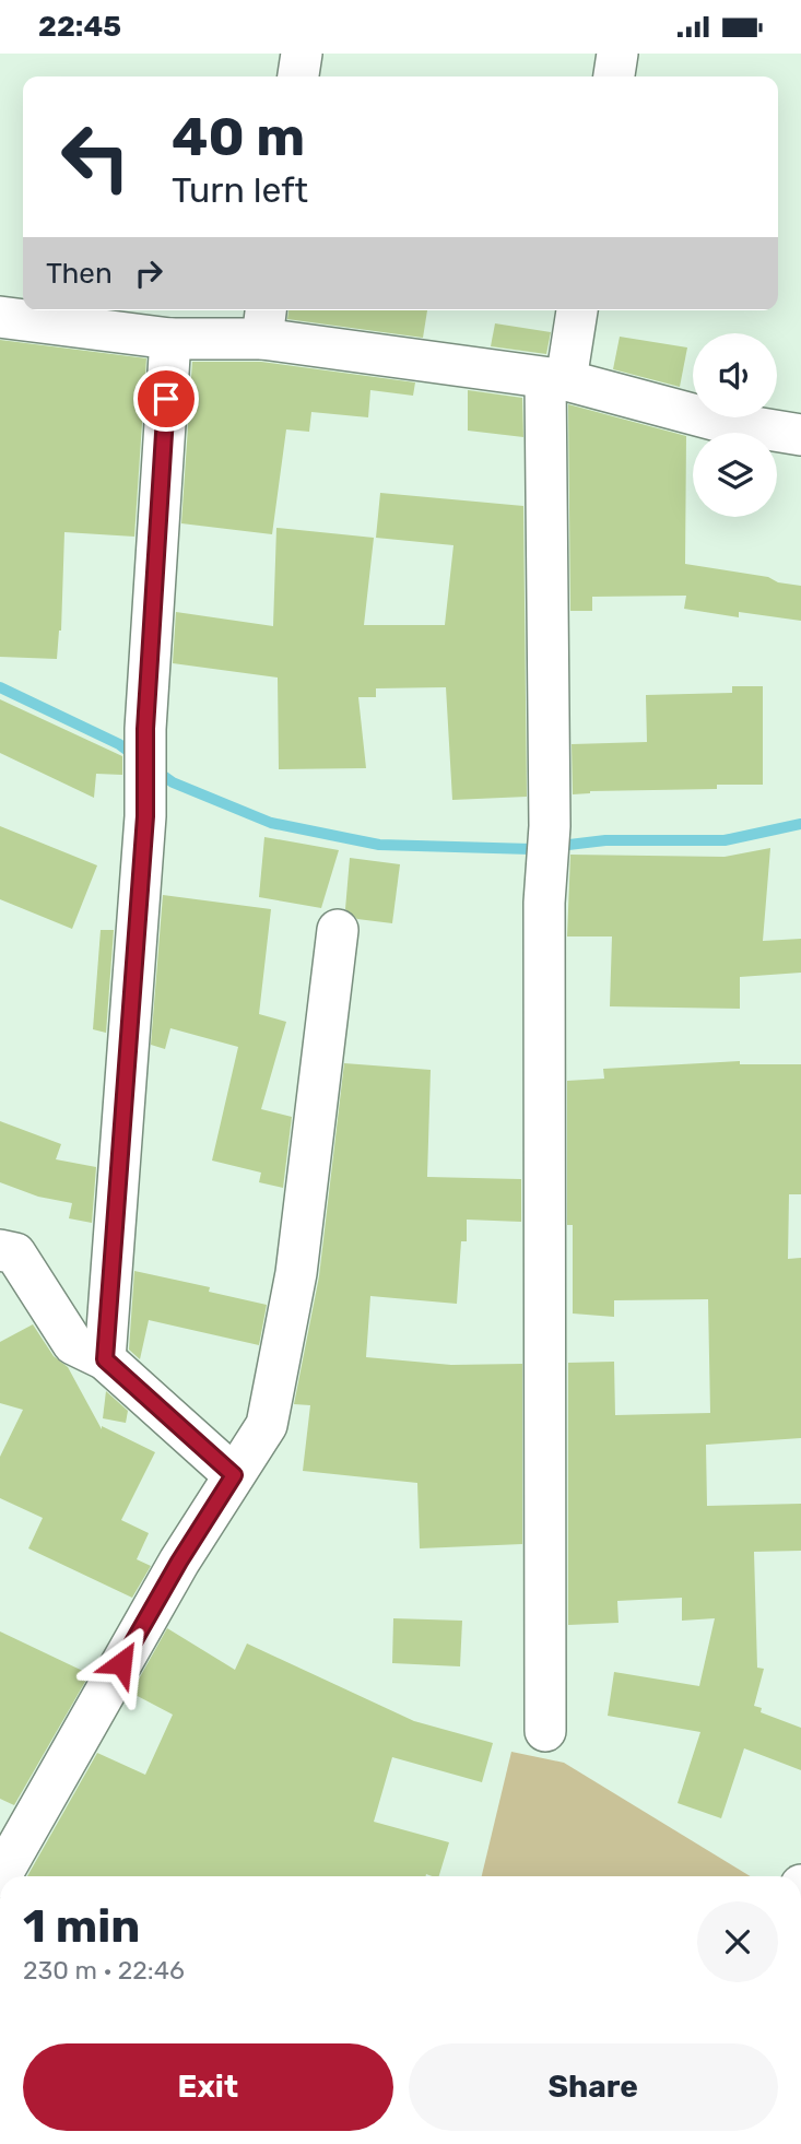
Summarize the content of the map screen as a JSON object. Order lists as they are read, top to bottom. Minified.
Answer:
{"page":{"status":"22:45","turn":["40 m","Turn left"],"then":"Then","heading":["1 min","230 m · 22:46"],"buttons":["Exit","Share"]}}
